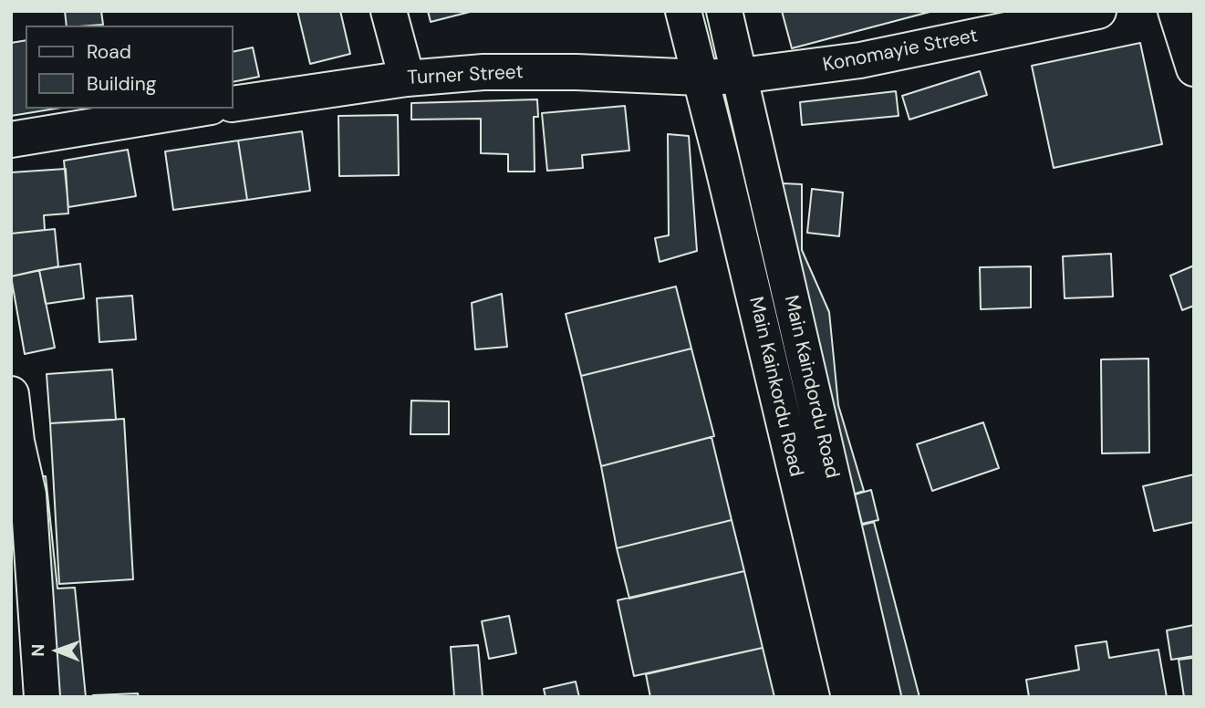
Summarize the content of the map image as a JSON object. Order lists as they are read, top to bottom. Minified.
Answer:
{"streets":{"street":["Konomayie Street","Turner Street","Main Kainkordu Road","Main Kaindordu Road"]},"crossings":[["Konomayie Street","Turner Street"],["Konomayie Street","Main Kainkordu Road"],["Konomayie Street","Main Kaindordu Road"],["Turner Street","Main Kainkordu Road"]],"legend":["Road","Building"],"north":"left"}
